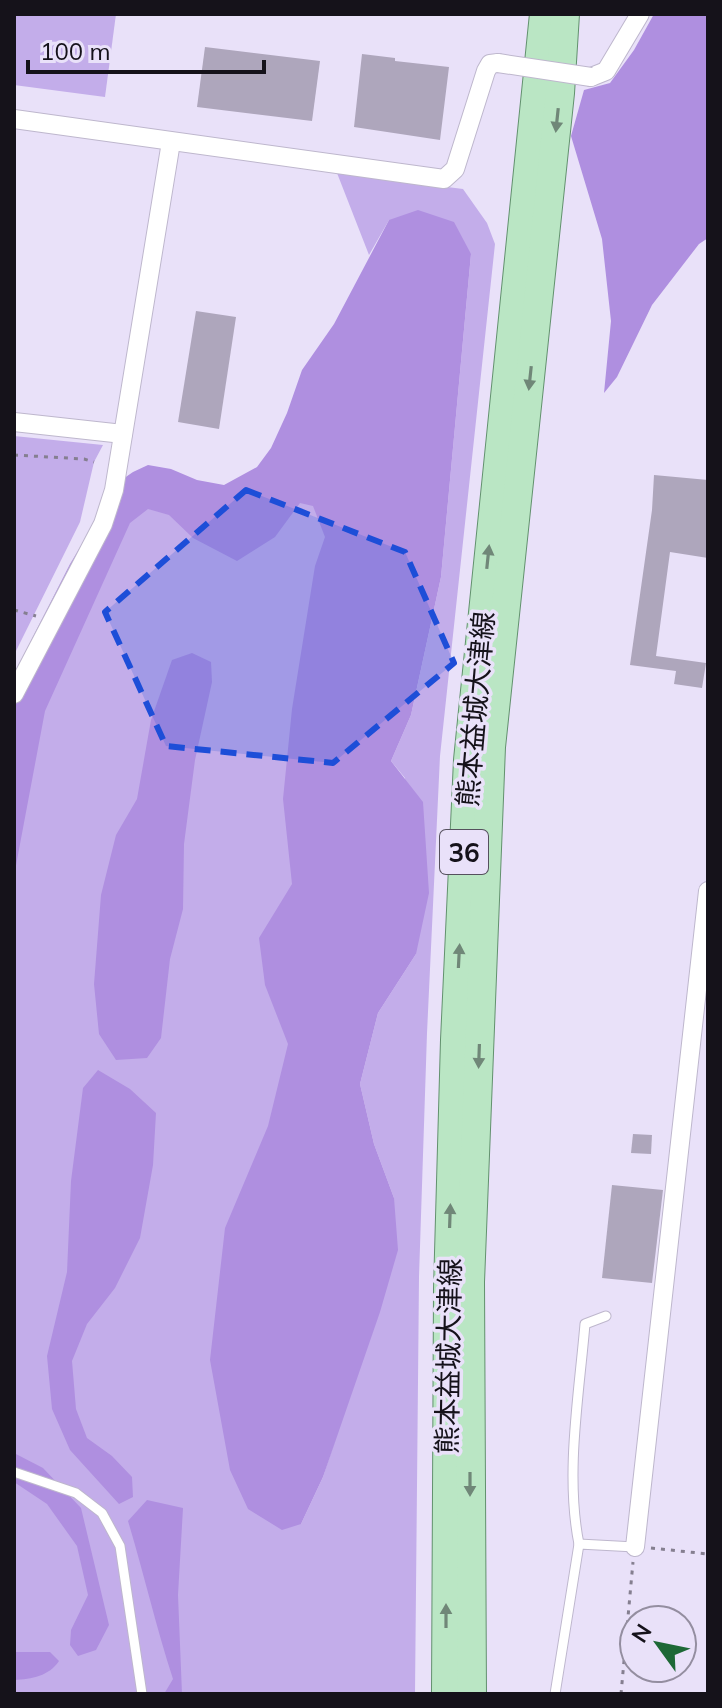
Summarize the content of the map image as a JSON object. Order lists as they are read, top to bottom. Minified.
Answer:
{"streets":{"main road":["熊本益城大津線","36"]},"scale_bar":"100 m","north":"top left"}
